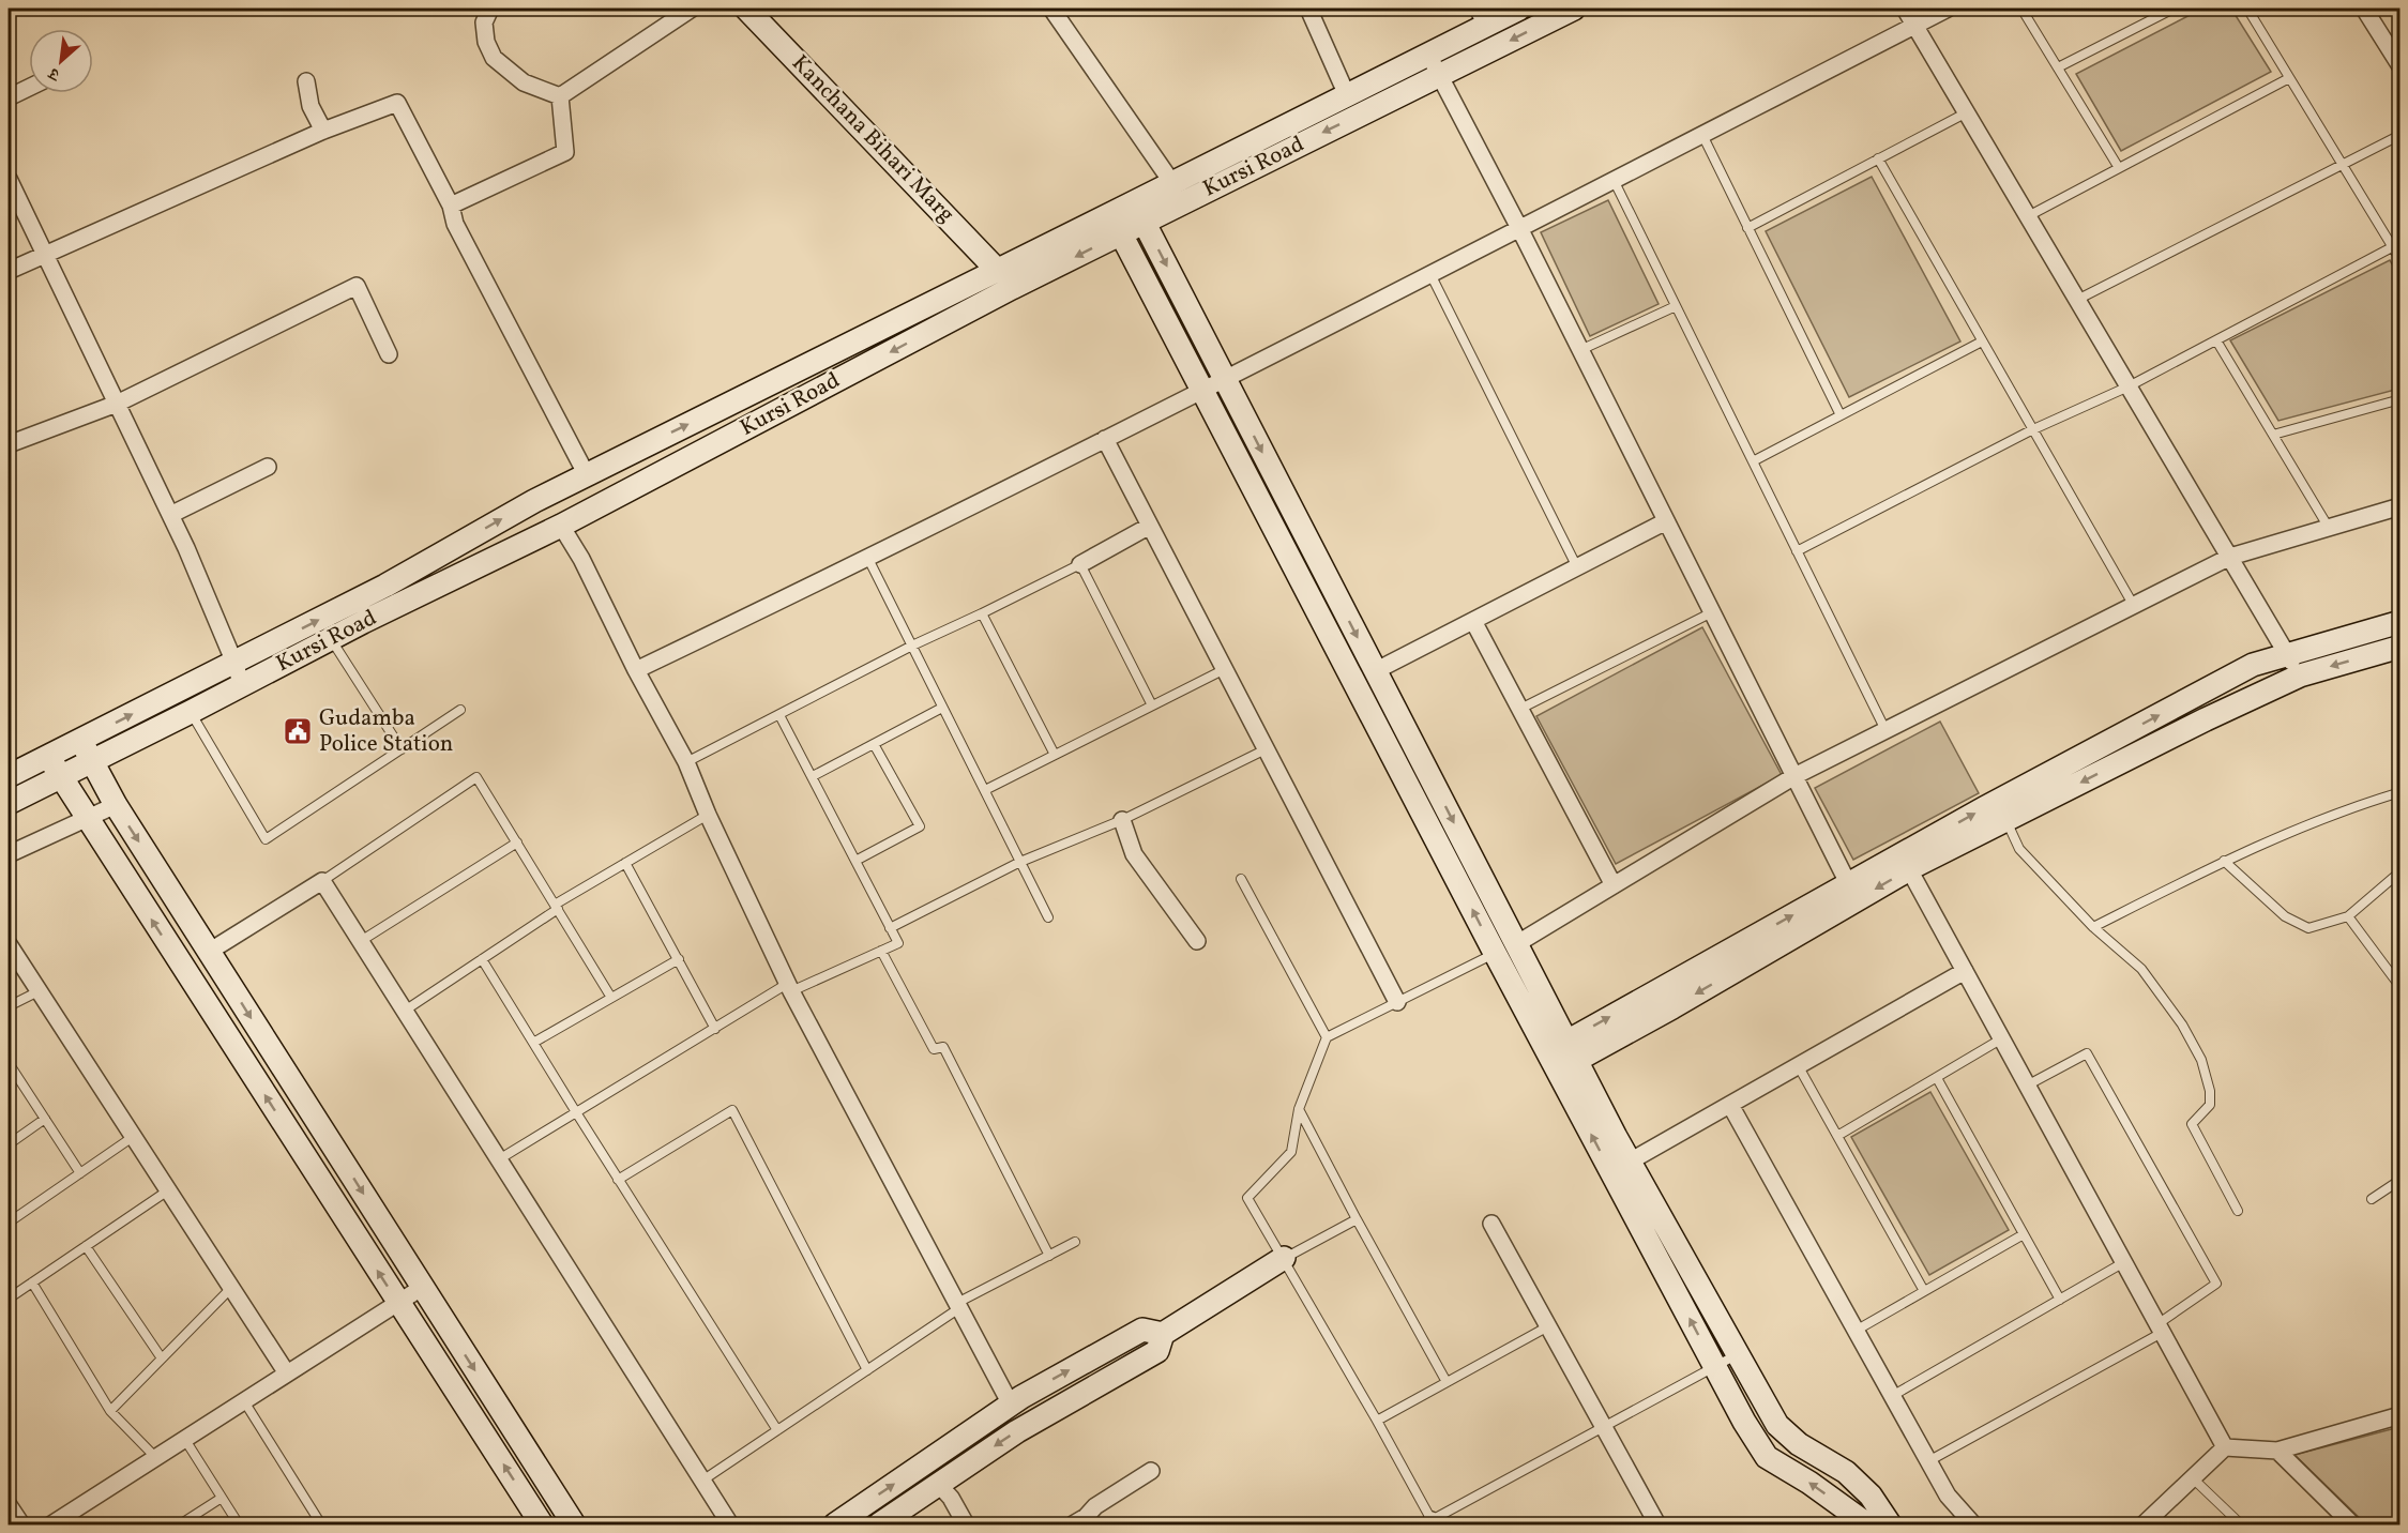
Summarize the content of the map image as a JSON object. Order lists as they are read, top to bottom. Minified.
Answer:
{"streets":{"street":["Kanchana Bihari Marg","Kursi Road"]},"crossings":[["Kanchana Bihari Marg","Kursi Road"]],"places":{"public building":["Gudamba Police Station"]},"north":"bottom left"}
